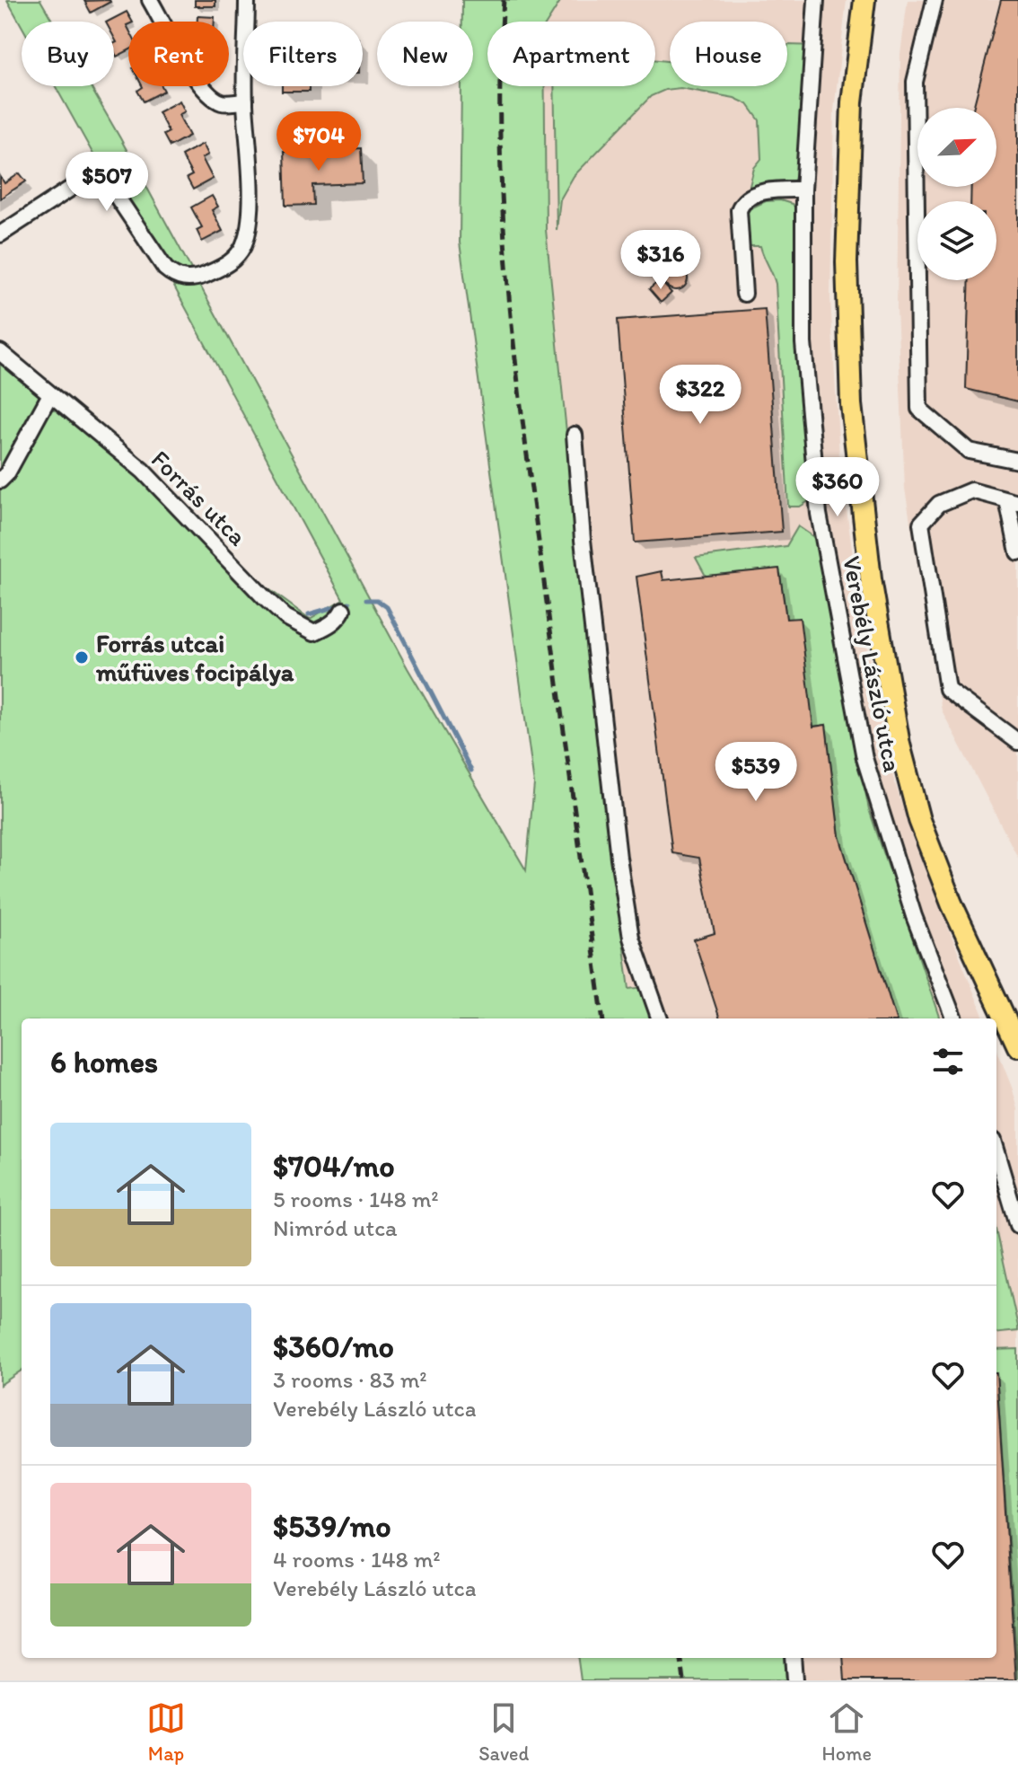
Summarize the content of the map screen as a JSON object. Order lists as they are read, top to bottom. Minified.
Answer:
{"streets":{"street":["Forrás utca","Verebély László utca"]},"places":["Forrás utcai műfüves focipálya"],"north":"top right","page":{"chip":["Buy","Rent","Filters","New","Apartment","House"],"price":["$704","$507","$316","$322","$360","$539"],"heading":"6 homes","list":[{"name":"$704/mo","note":"5 rooms · 148 m² · Nimród utca"},{"name":"$360/mo","note":"3 rooms · 83 m² · Verebély László utca"},{"name":"$539/mo","note":"4 rooms · 148 m² · Verebély László utca"}],"tabs":["Map","Saved","Home"]}}
